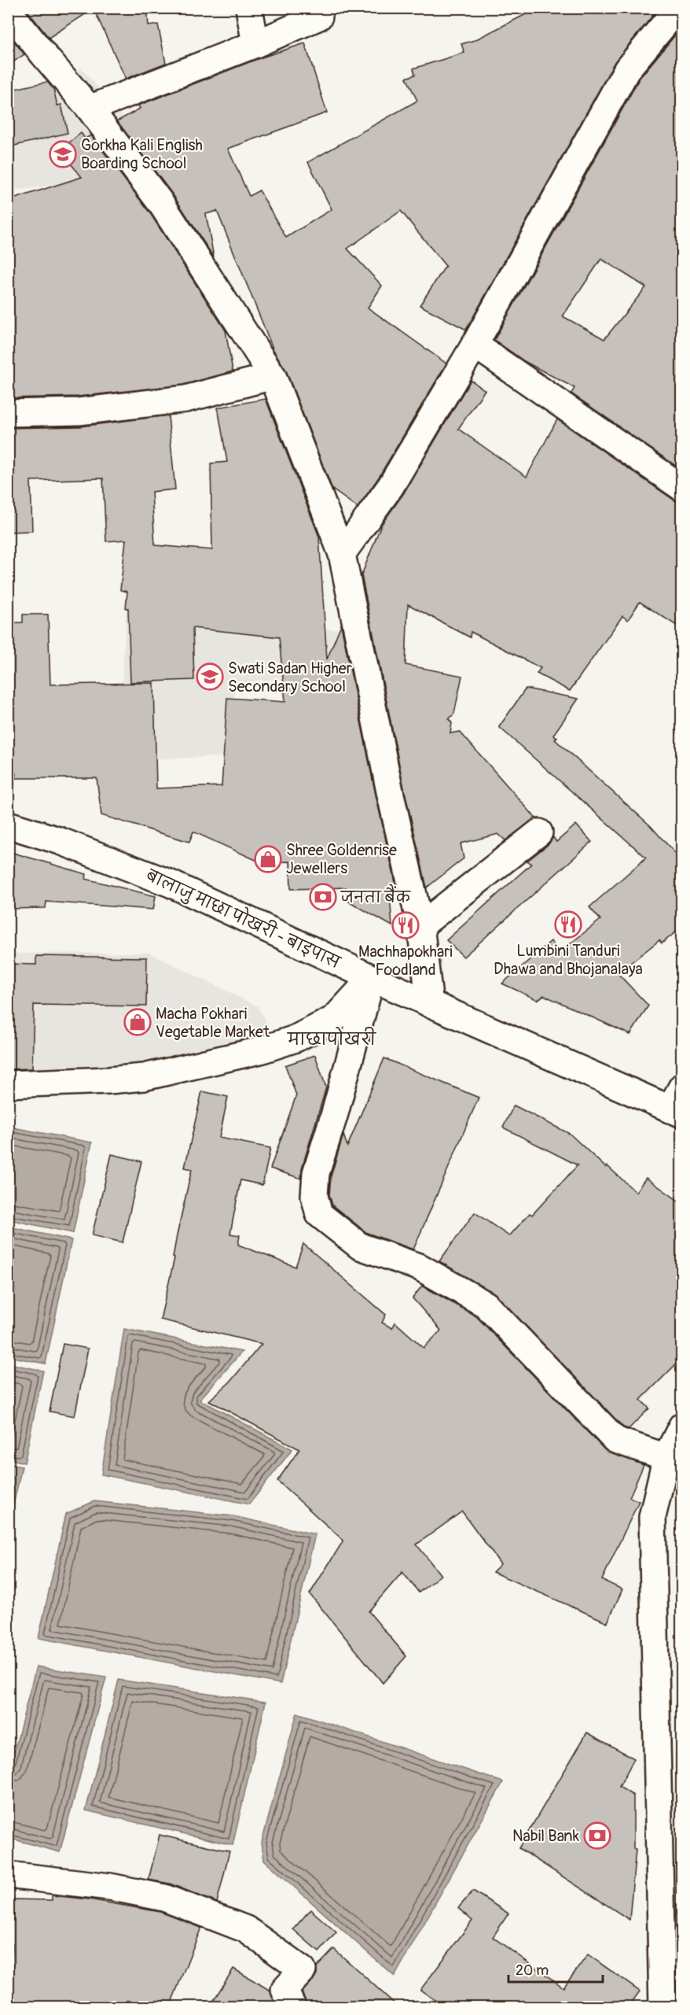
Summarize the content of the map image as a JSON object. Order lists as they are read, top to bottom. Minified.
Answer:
{"streets":{"street":["बालाजु माछा पोखरी - बाइपास"]},"districts":["माछापोखरी"],"places":{"school or university":["Gorkha Kali English Boarding School","Swati Sadan Higher Secondary School"],"shop":["Shree Goldenrise Jewellers","Macha Pokhari Vegetable Market"],"bank":["जनता बैंक","Nabil Bank"],"restaurant":["Lumbini Tanduri Dhawa and Bhojanalaya","Machhapokhari Foodland"]},"scale_bar":"20 m"}
